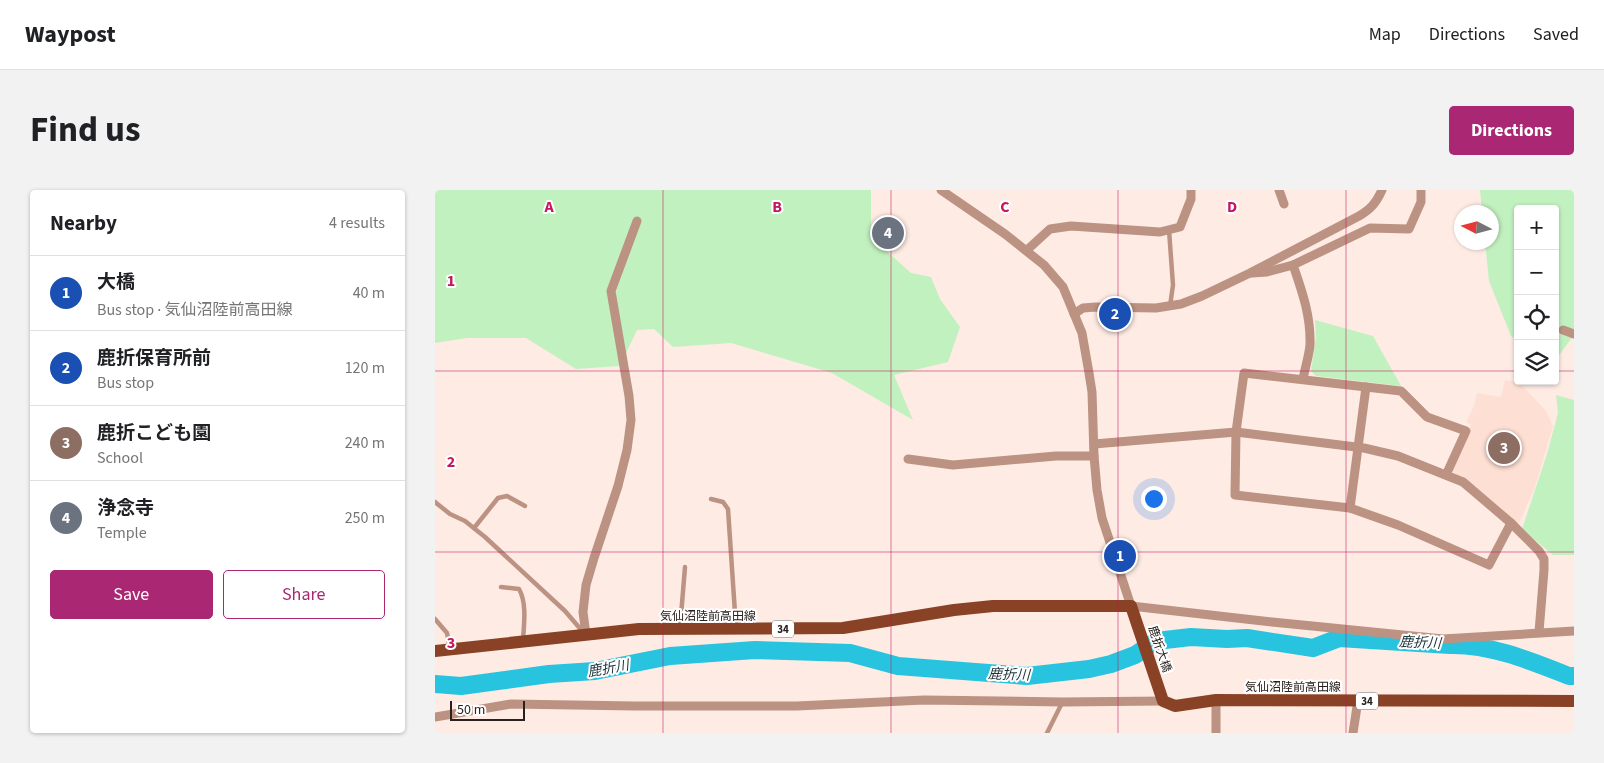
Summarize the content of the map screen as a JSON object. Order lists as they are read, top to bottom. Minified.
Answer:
{"streets":{"main road":["気仙沼陸前高田線","34","鹿折大橋"]},"crossings":[["気仙沼陸前高田線","鹿折大橋"]],"water":["鹿折川"],"scale_bar":"50 m","north":"left","page":{"header":"Waypost","nav":["Map","Directions","Saved"],"title":"Find us","buttons":["Directions",["Save","Share"]],"heading":["Nearby","4 results"],"map_buttons":["+","−"],"pins":["4","2","3","1"],"list":[{"mark":"1","name":"大橋","note":"Bus stop · 気仙沼陸前高田線","value":"40 m"},{"mark":"2","name":"鹿折保育所前","note":"Bus stop","value":"120 m"},{"mark":"3","name":"鹿折こども園","note":"School","value":"240 m"},{"mark":"4","name":"浄念寺","note":"Temple","value":"250 m"}],"scale":"50 m"},"grid":{"columns":["A","B","C","D"],"rows":["1","2","3"]}}
